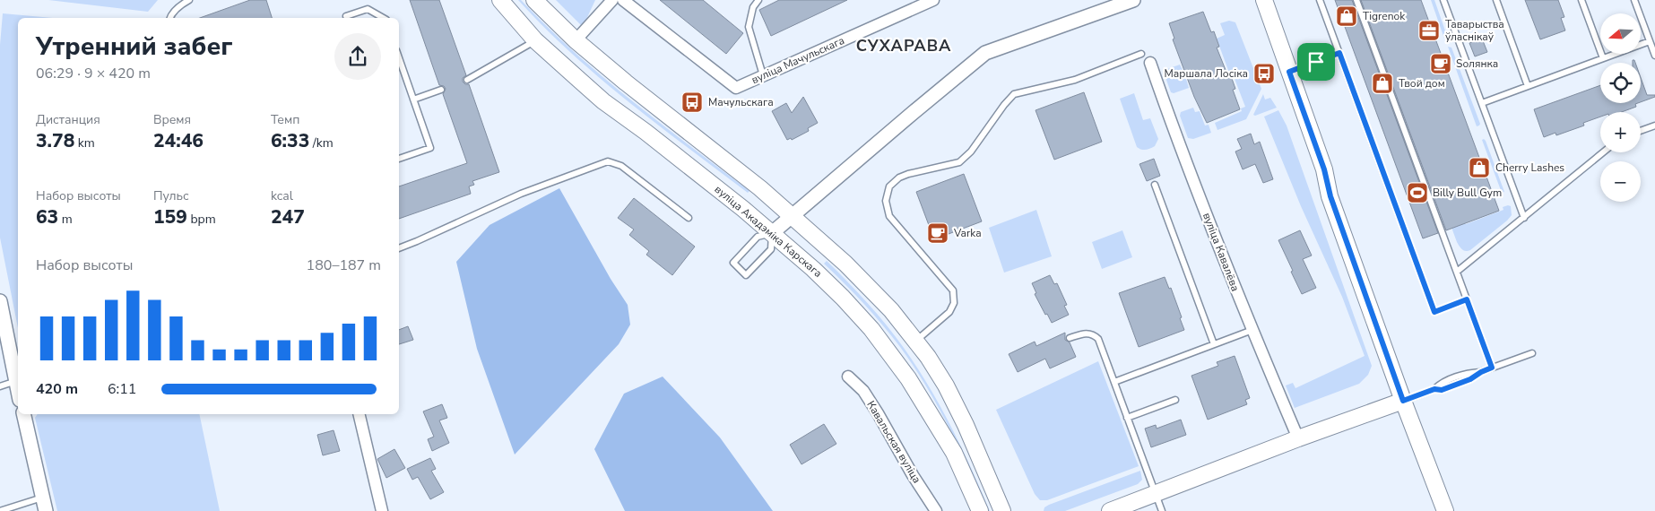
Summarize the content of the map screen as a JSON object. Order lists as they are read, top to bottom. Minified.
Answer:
{"streets":{"main road":["вуліца Акадэміка Карскага"],"street":["вуліца Мачульскага","вуліца Кавалёва","Кавальская вуліца"]},"districts":["СУХАРАВА"],"places":{"shop":["Tigrenok","Твой дом","Cherry Lashes"],"office":["Таварыства ўласнікаў"],"cafe":["Sолянка","Varka"],"bus stop":["Маршала Лосіка","Мачульскага"],"sports":["Billy Bull Gym"]},"north":"left","page":{"map_buttons":["+","−"],"heading":["Утренний забег","06:29 · 9 × 420 m"],"stats":[["Дистанция","3.78 km"],["Время","24:46"],["Темп","6:33 /km"],["Набор высоты","63 m"],["Пульс","159 bpm"],["kcal","247"]],"chart":["Набор высоты","180–187 m"],"list":[{"name":"420 m","note":"6:11"}]}}
